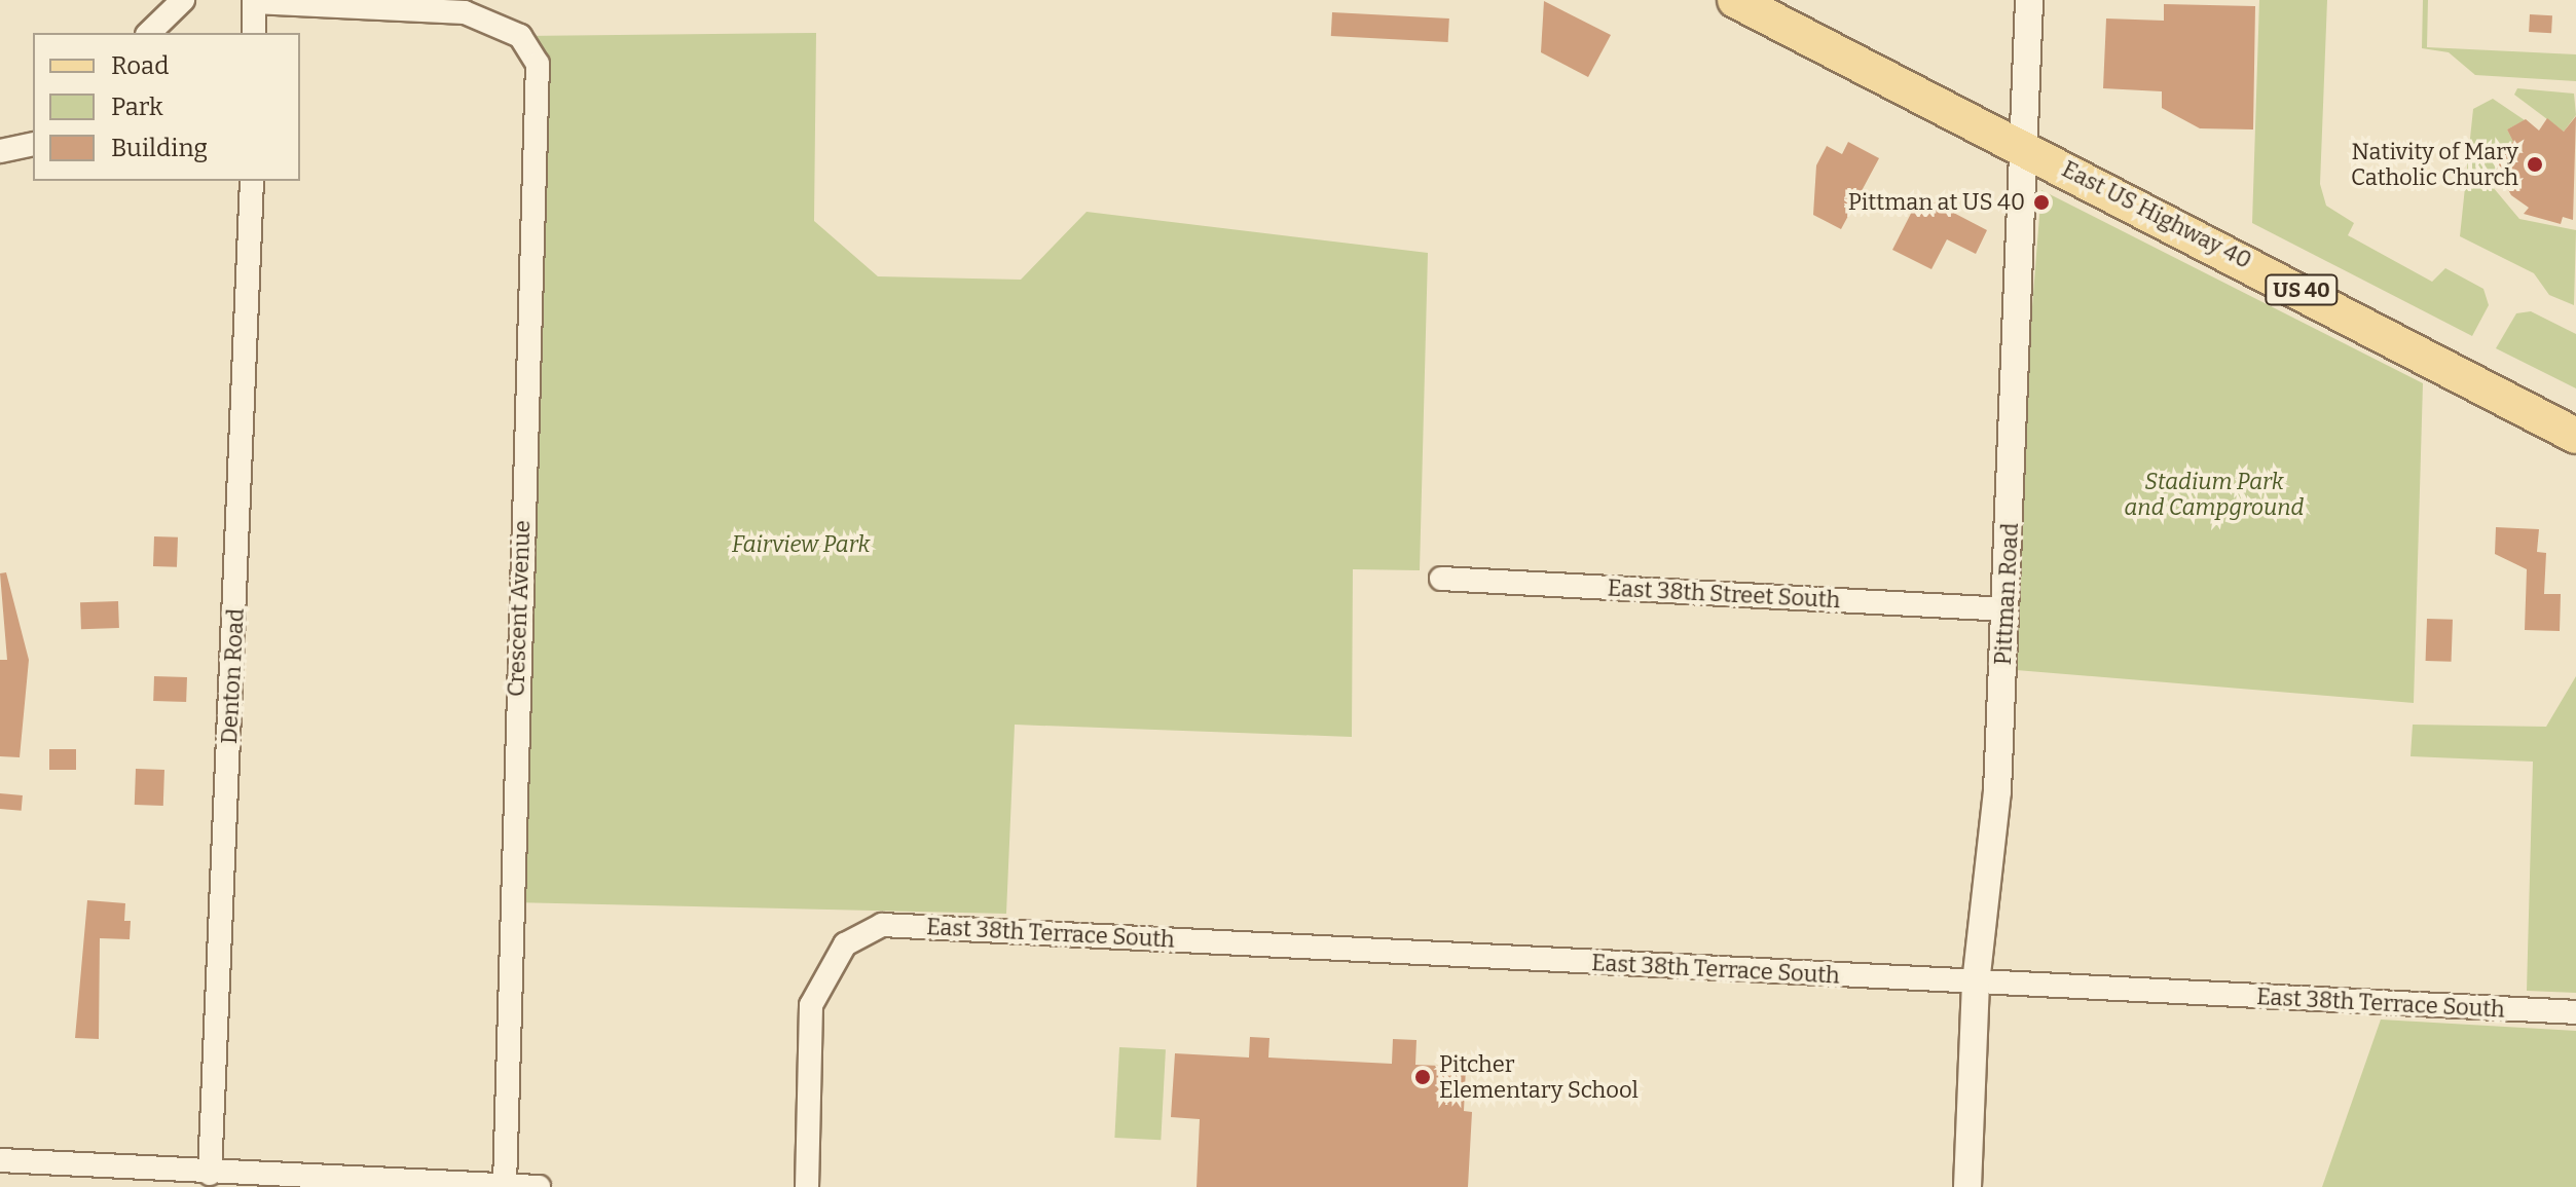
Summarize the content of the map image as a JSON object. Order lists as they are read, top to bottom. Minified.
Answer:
{"streets":{"main road":["East US Highway 40","US 40"],"street":["East 38th Street South","Pittman Road","Crescent Avenue","Denton Road","East 38th Terrace South"]},"crossings":[["East US Highway 40","Pittman Road"],["East 38th Street South","Pittman Road"],["Pittman Road","East 38th Terrace South"]],"parks":["Stadium Park and Campground","Fairview Park"],"places":["Nativity of Mary Catholic Church","Pittman at US 40","Pitcher Elementary School"],"legend":["Road","Park","Building"]}
